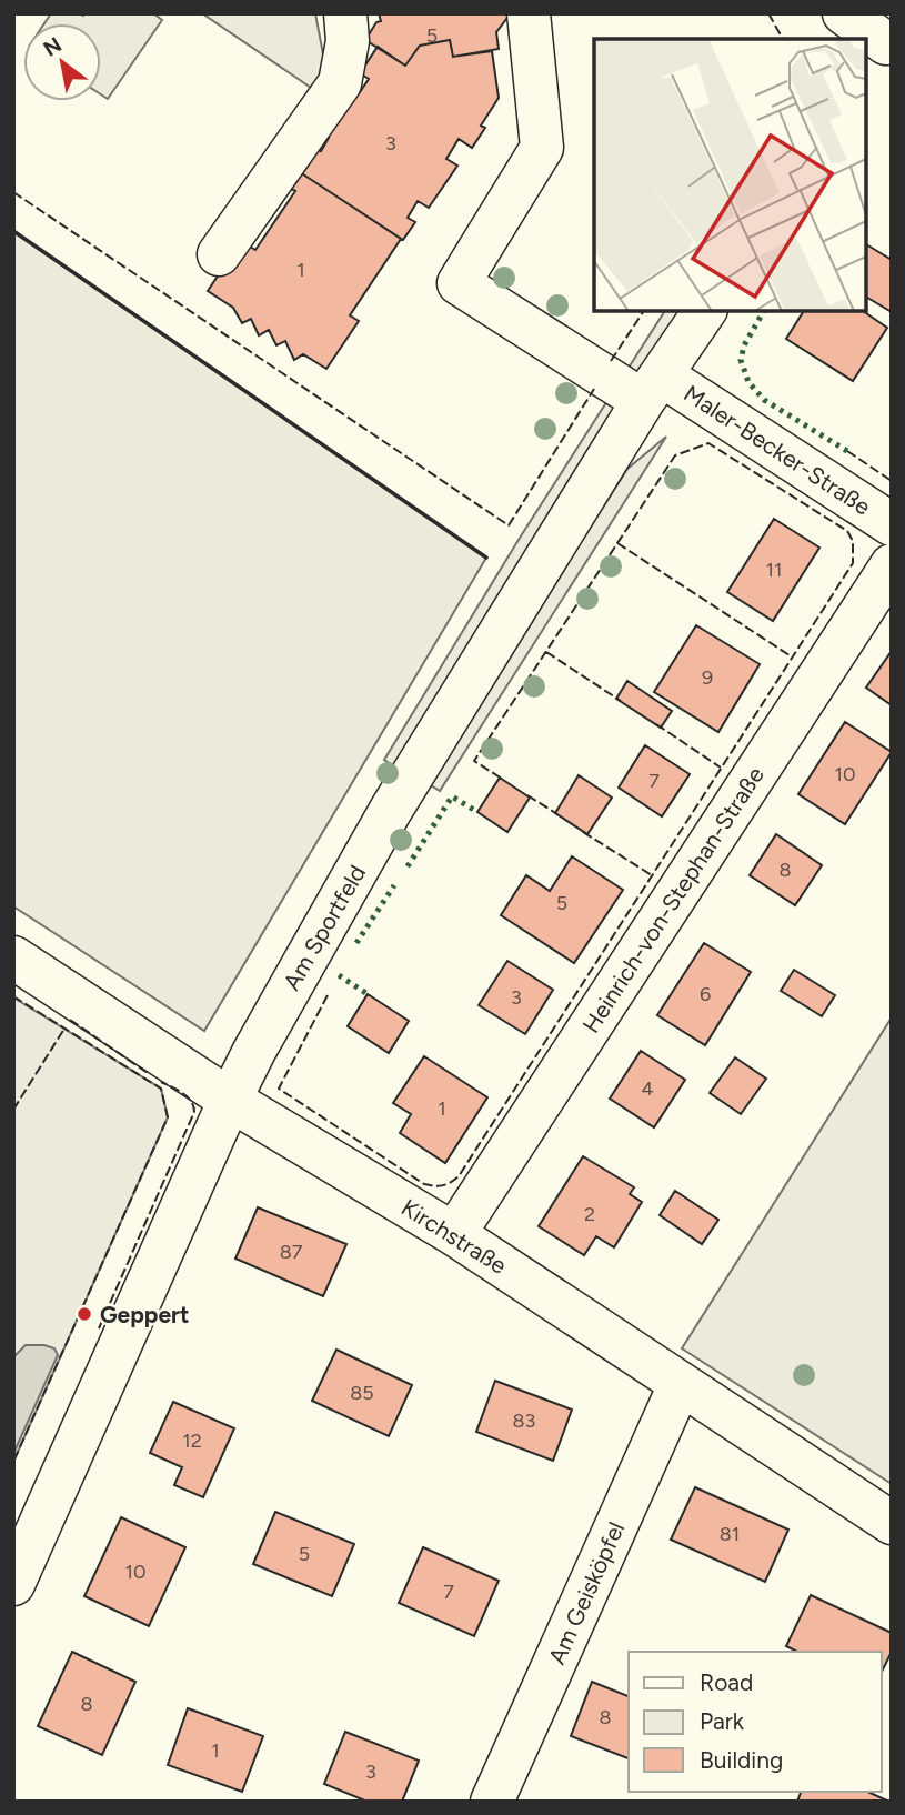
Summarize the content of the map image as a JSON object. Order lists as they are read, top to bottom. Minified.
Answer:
{"streets":{"street":["Maler-Becker-Straße","Heinrich-von-Stephan-Straße","Am Sportfeld","Kirchstraße","Am Geisköpfel"]},"crossings":[["Maler-Becker-Straße","Am Sportfeld"],["Heinrich-von-Stephan-Straße","Kirchstraße"],["Am Sportfeld","Kirchstraße"],["Kirchstraße","Am Geisköpfel"]],"places":["Geppert"],"house_numbers":["5","3","1","11","9","10","7","8","5","6","3","4","1","2","87","85","83","12","81","5","10","7","8","8","1","3"],"legend":["Road","Park","Building"],"north":"top left"}
